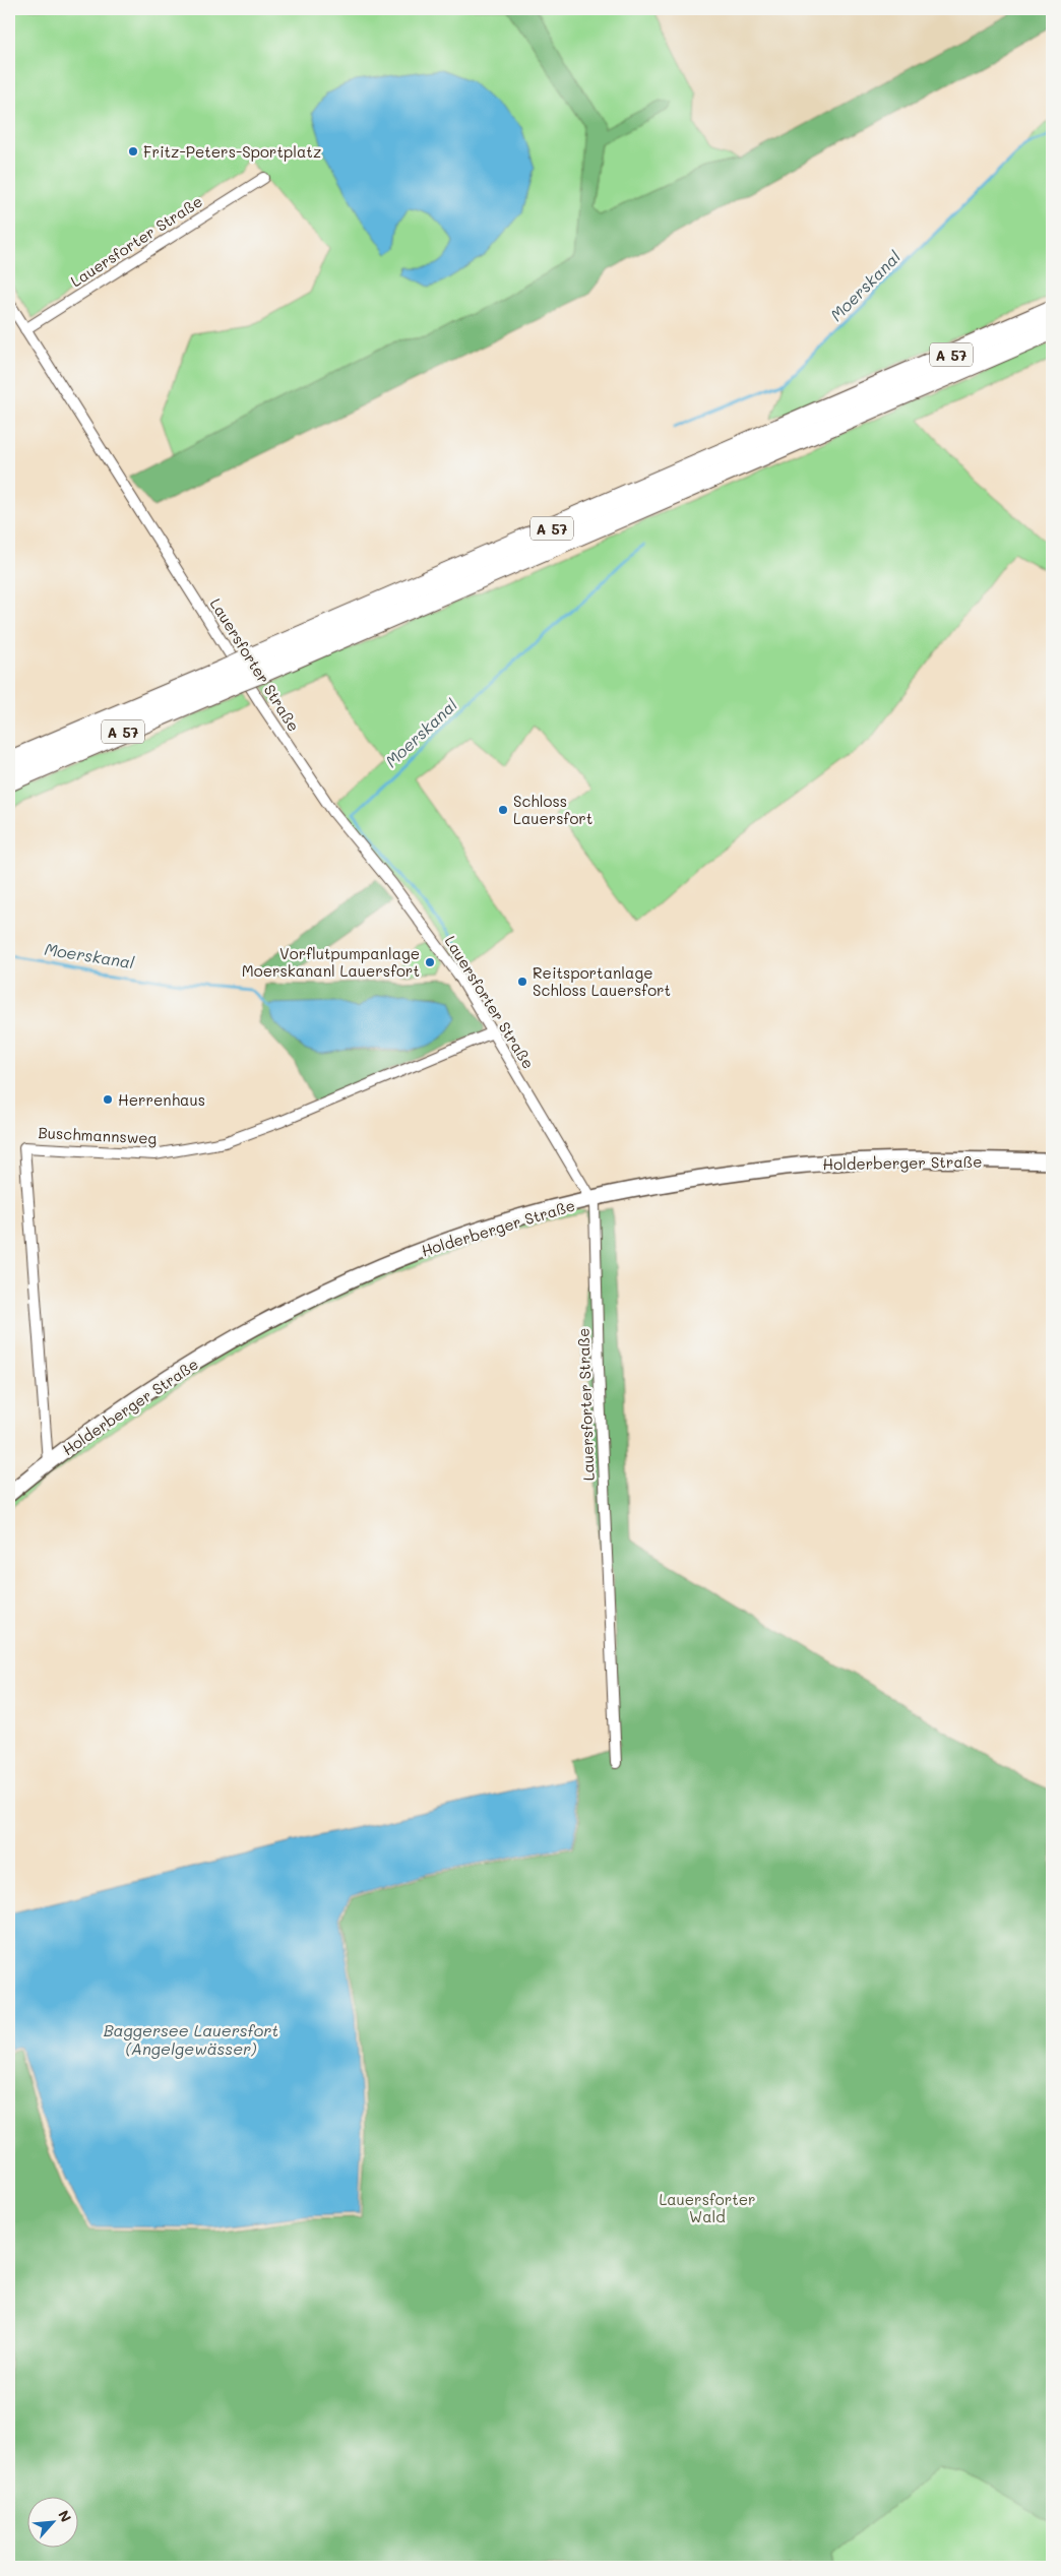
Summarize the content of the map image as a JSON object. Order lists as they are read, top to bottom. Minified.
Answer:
{"streets":{"highway":["A 57"],"main road":["Holderberger Straße"],"street":["Lauersforter Straße","Buschmannsweg"]},"crossings":[["Lauersforter Straße","Buschmannsweg"],["Lauersforter Straße","Holderberger Straße"],["Buschmannsweg","Holderberger Straße"]],"water":["Moerskanal","Baggersee Lauersfort (Angelgewässer)"],"parks":["Lauersforter Wald"],"places":["Fritz-Peters-Sportplatz","Schloss Lauersfort","Vorflutpumpanlage Moerskananl Lauersfort","Reitsportanlage Schloss Lauersfort","Herrenhaus"],"north":"top right"}
